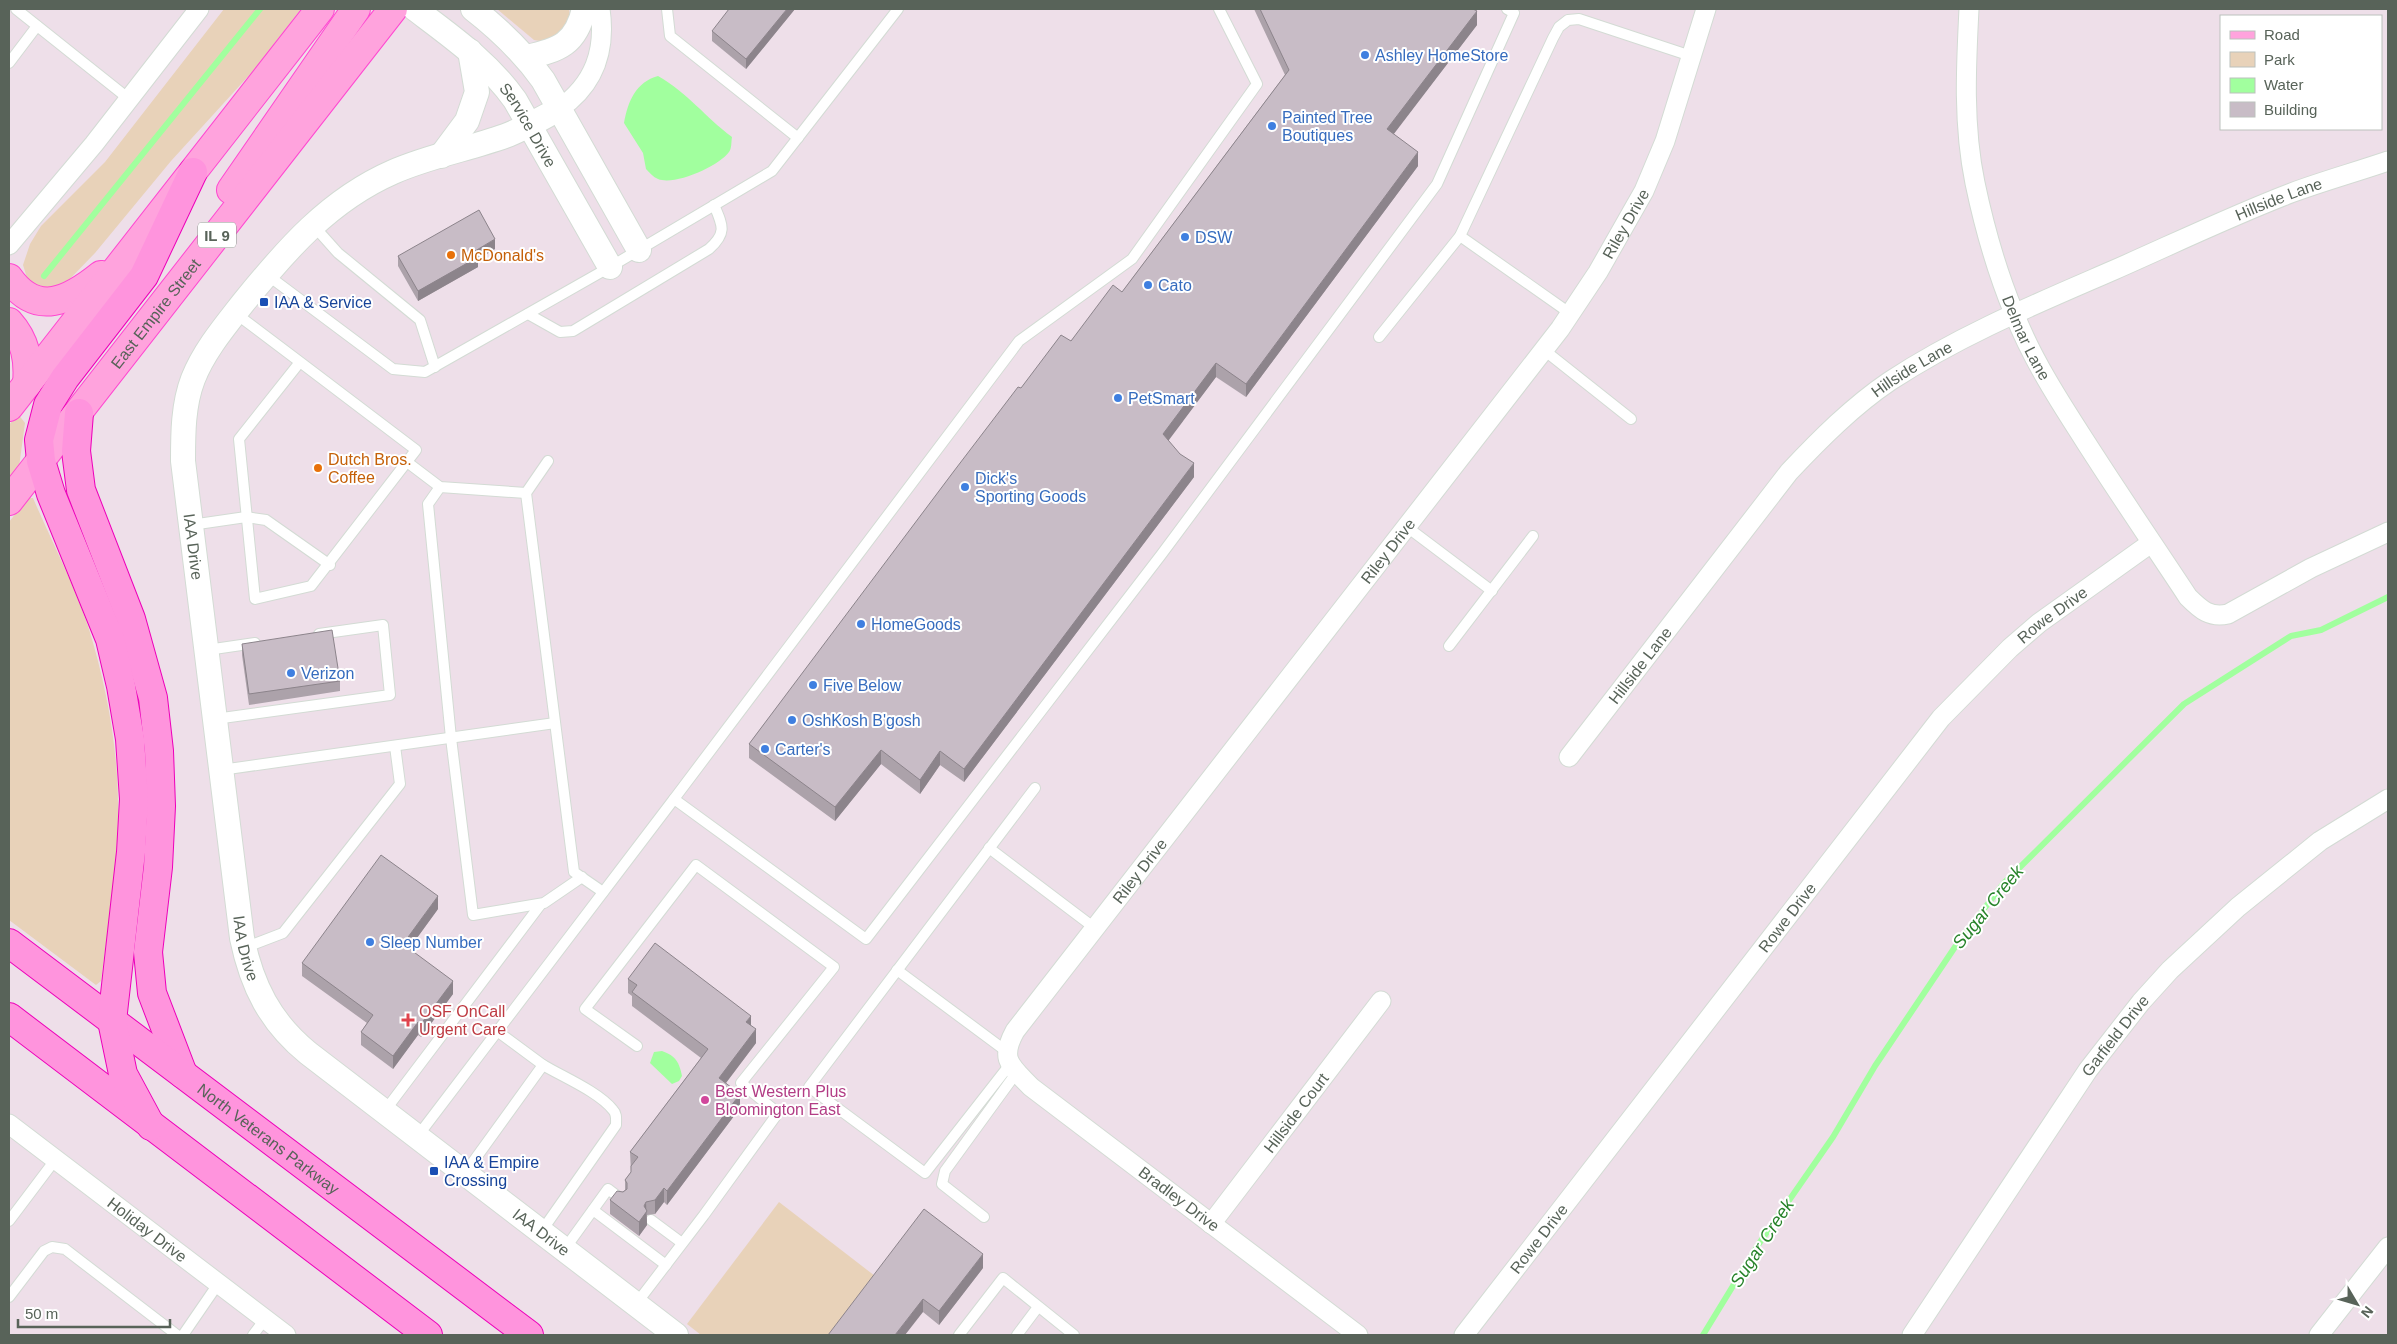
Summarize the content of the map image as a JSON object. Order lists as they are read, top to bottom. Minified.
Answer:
{"streets":{"highway":["North Veterans Parkway"],"main road":["IL 9","East Empire Street"],"street":["Service Drive","Hillside Lane","Riley Drive","Delmar Lane","IAA Drive","Rowe Drive","Garfield Drive","Hillside Court","Bradley Drive","Holiday Drive"]},"crossings":[["Service Drive","IAA Drive"],["Hillside Lane","Delmar Lane"],["Riley Drive","Bradley Drive"],["Delmar Lane","Rowe Drive"],["Hillside Court","Bradley Drive"]],"water":["Sugar Creek"],"places":{"other":["Ashley HomeStore","Painted Tree Boutiques","DSW","McDonald's","Cato","PetSmart","Dutch Bros. Coffee","Dick's Sporting Goods","HomeGoods","Verizon","Five Below","OshKosh B'gosh","Carter's","Sleep Number","Best Western Plus Bloomington East"],"transit":["IAA & Service","IAA & Empire Crossing"],"health":["OSF OnCall Urgent Care"]},"legend":["Road","Park","Water","Building"],"scale_bar":"50 m","north":"bottom right"}
